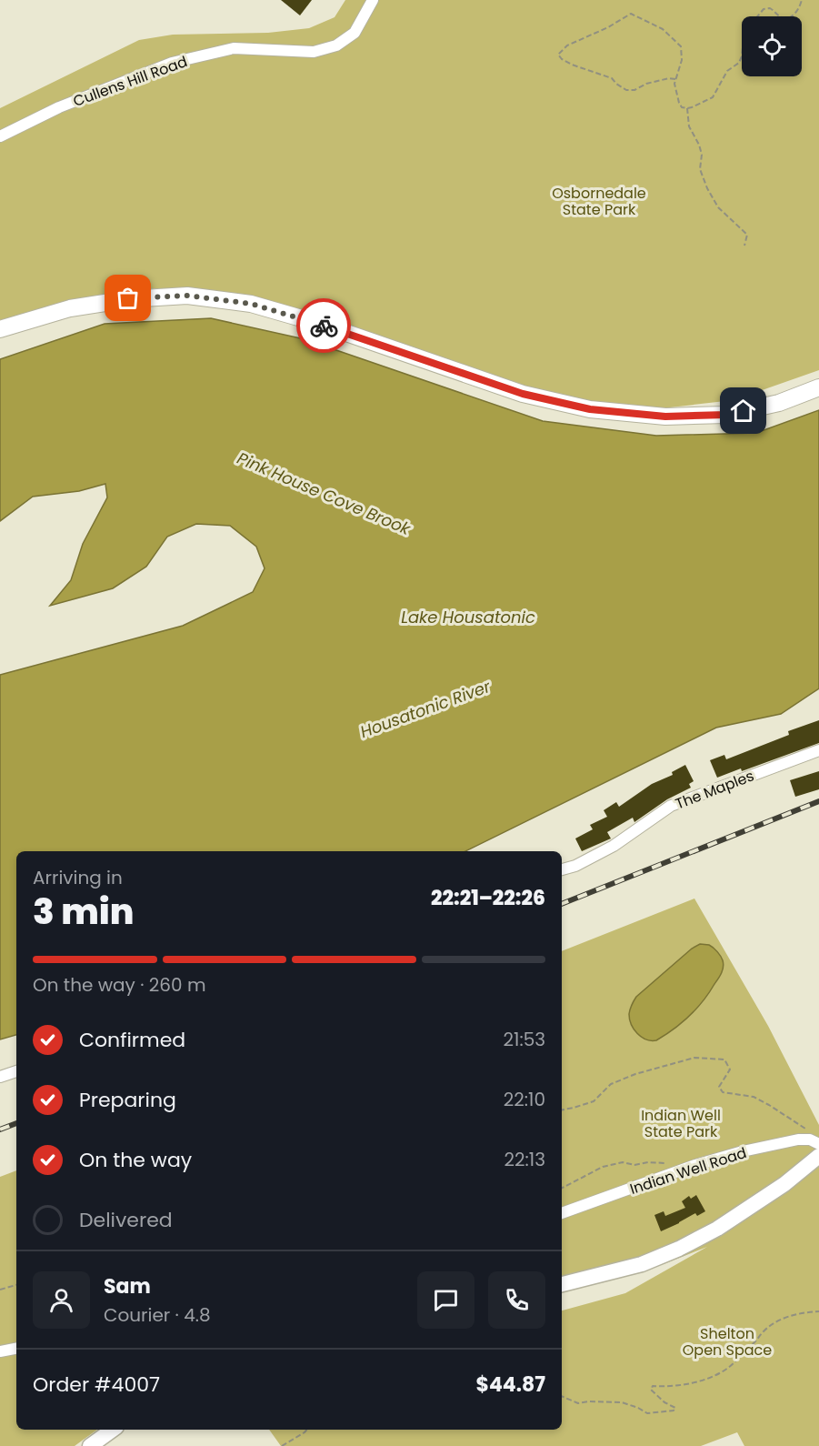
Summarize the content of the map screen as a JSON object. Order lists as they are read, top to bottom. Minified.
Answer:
{"streets":{"street":["Cullens Hill Road","The Maples","Indian Well Road"]},"water":["Pink House Cove Brook","Lake Housatonic","Housatonic River"],"parks":["Osbornedale State Park","Indian Well State Park","Shelton Open Space"],"page":{"heading":["3 min","Arriving in","22:21–22:26"],"panel":["Sam","Courier · 4.8","Order #4007","$44.87"],"bar":"On the way · 260 m","list":[["Confirmed","21:53"],["Preparing","22:10"],["On the way","22:13"],"Delivered"]}}
